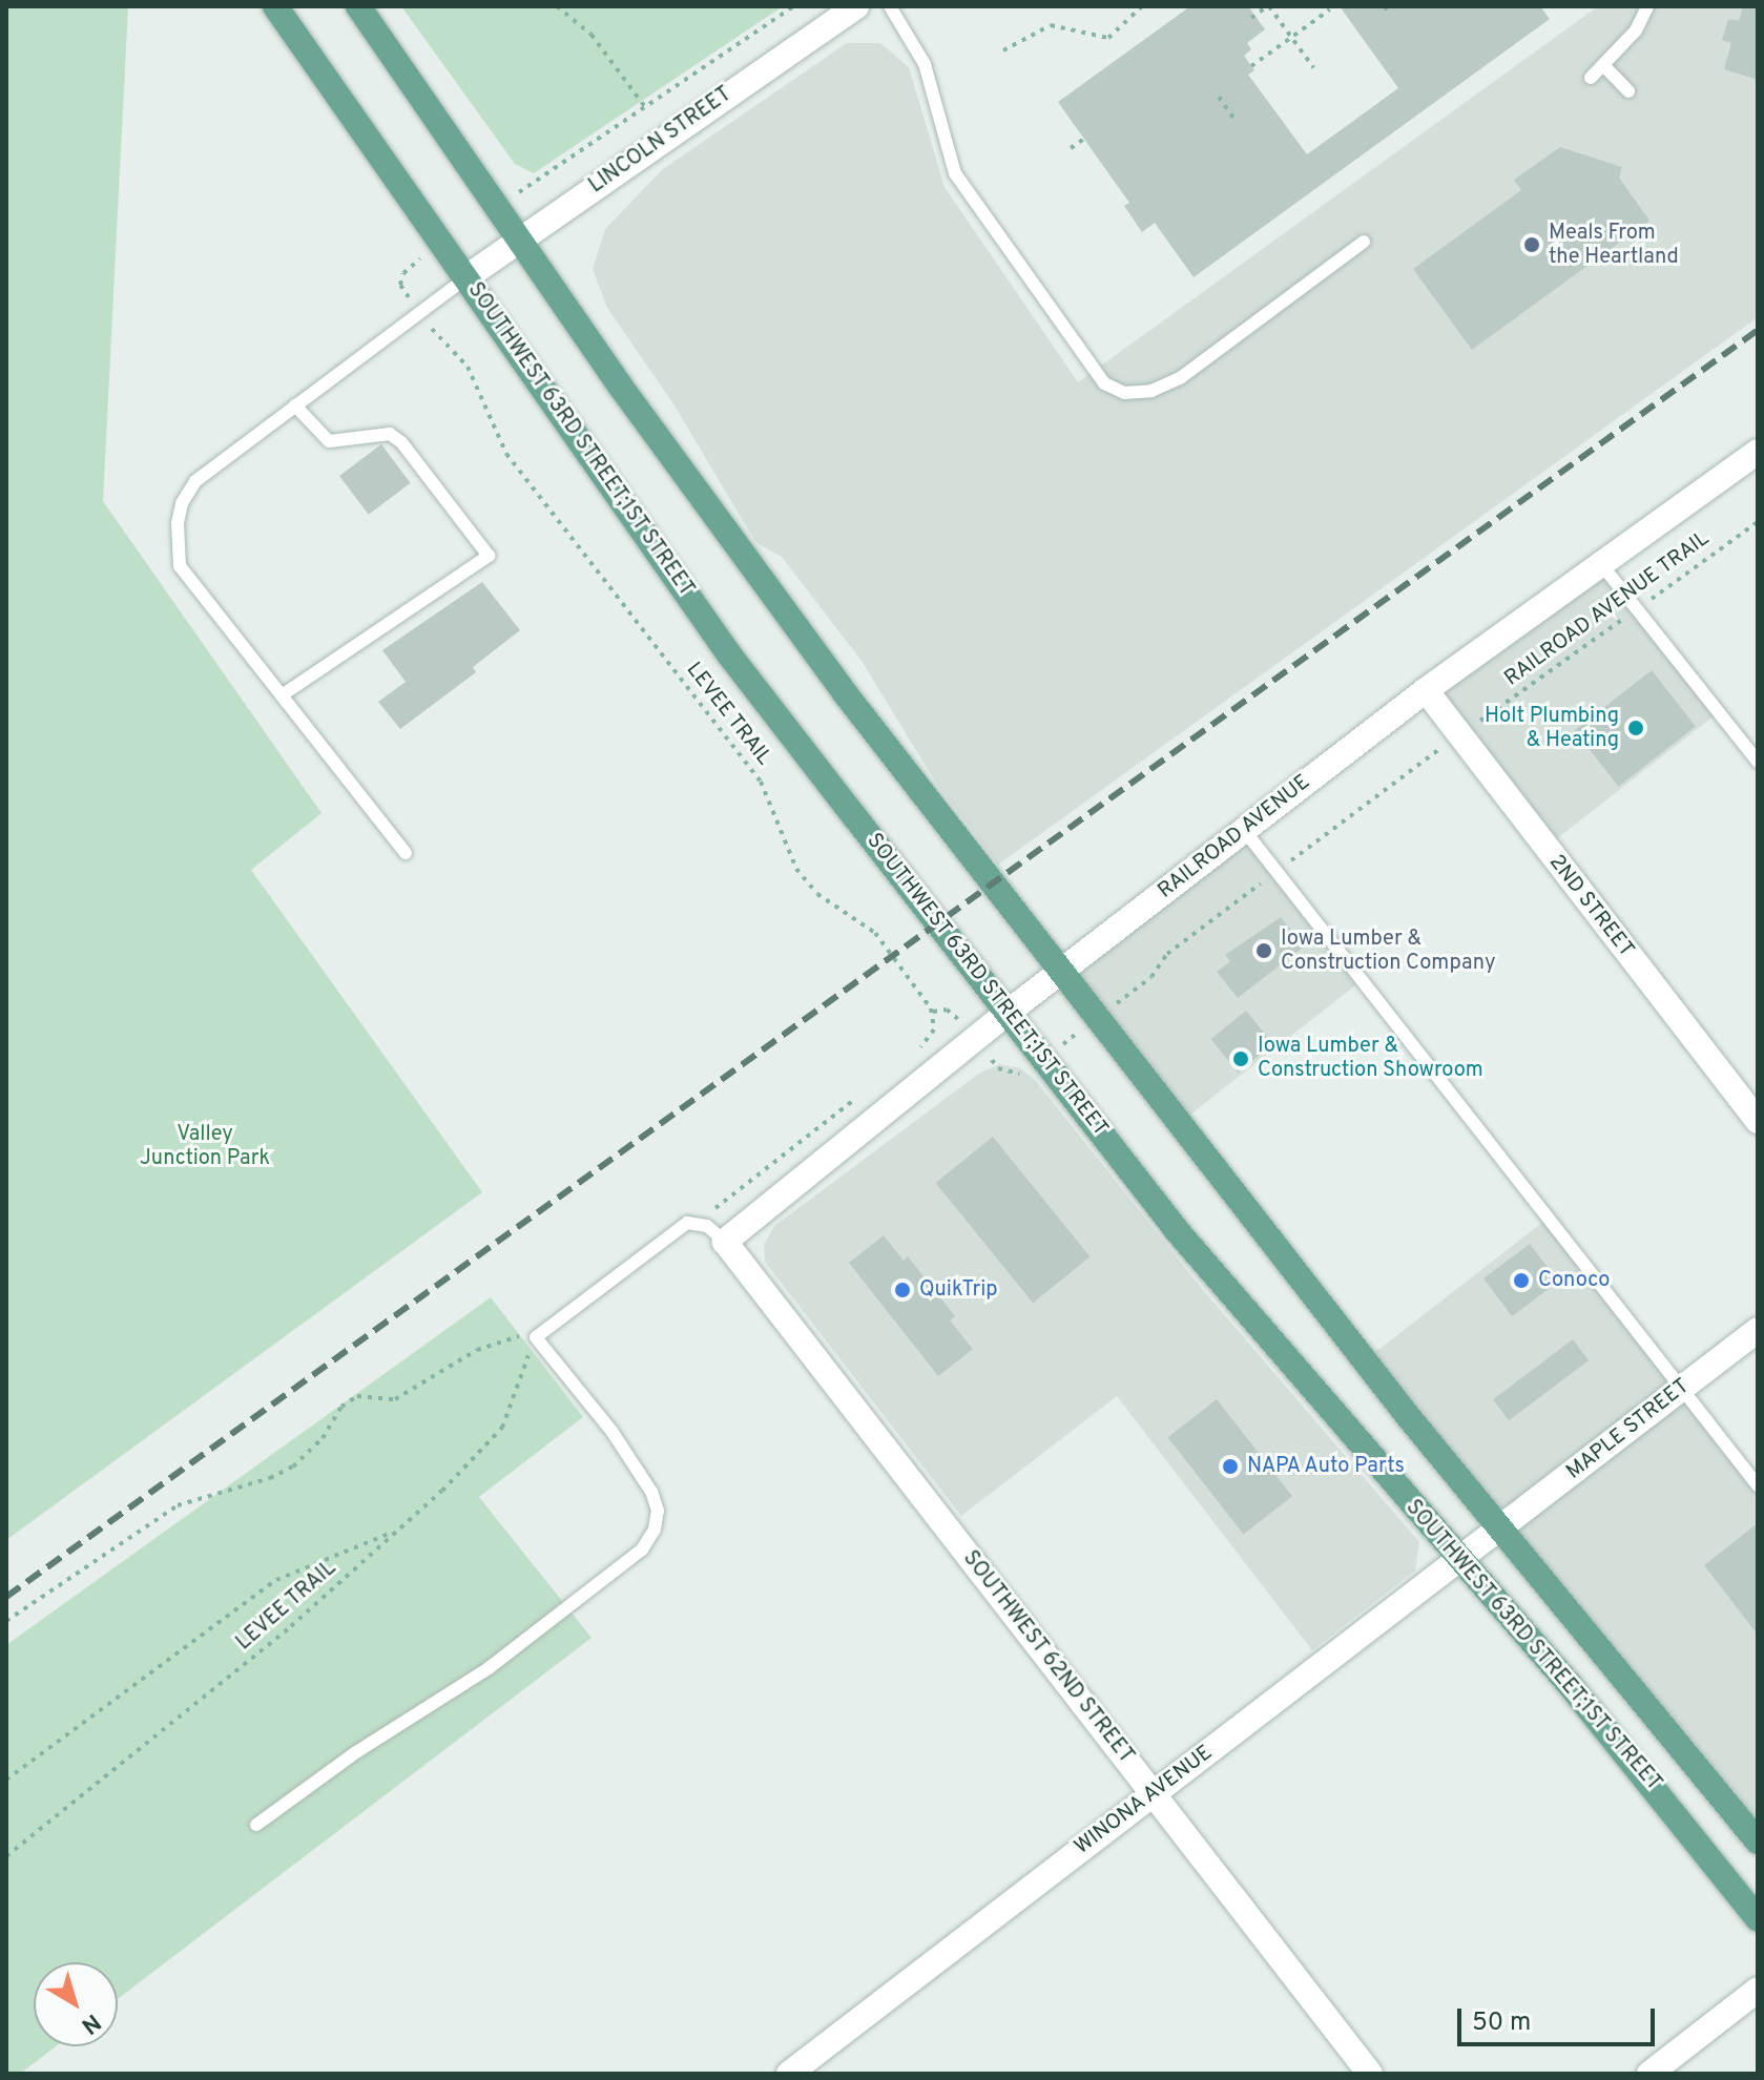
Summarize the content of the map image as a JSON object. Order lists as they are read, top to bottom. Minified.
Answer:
{"streets":{"main road":["SOUTHWEST 63RD STREET;1ST STREET"],"street":["LINCOLN STREET","RAILROAD AVENUE","2ND STREET","MAPLE STREET","SOUTHWEST 62ND STREET","WINONA AVENUE"],"path":["RAILROAD AVENUE TRAIL","LEVEE TRAIL"]},"crossings":[["LINCOLN STREET","SOUTHWEST 63RD STREET;1ST STREET"],["SOUTHWEST 63RD STREET;1ST STREET","RAILROAD AVENUE"],["SOUTHWEST 63RD STREET;1ST STREET","WINONA AVENUE"],["RAILROAD AVENUE","2ND STREET"],["RAILROAD AVENUE","SOUTHWEST 62ND STREET"],["MAPLE STREET","WINONA AVENUE"],["SOUTHWEST 62ND STREET","WINONA AVENUE"]],"parks":["Valley Junction Park"],"places":["Meals From the Heartland","Holt Plumbing & Heating","Iowa Lumber & Construction Company","Iowa Lumber & Construction Showroom","Conoco","QuikTrip","NAPA Auto Parts"],"scale_bar":"50 m","north":"bottom right"}
